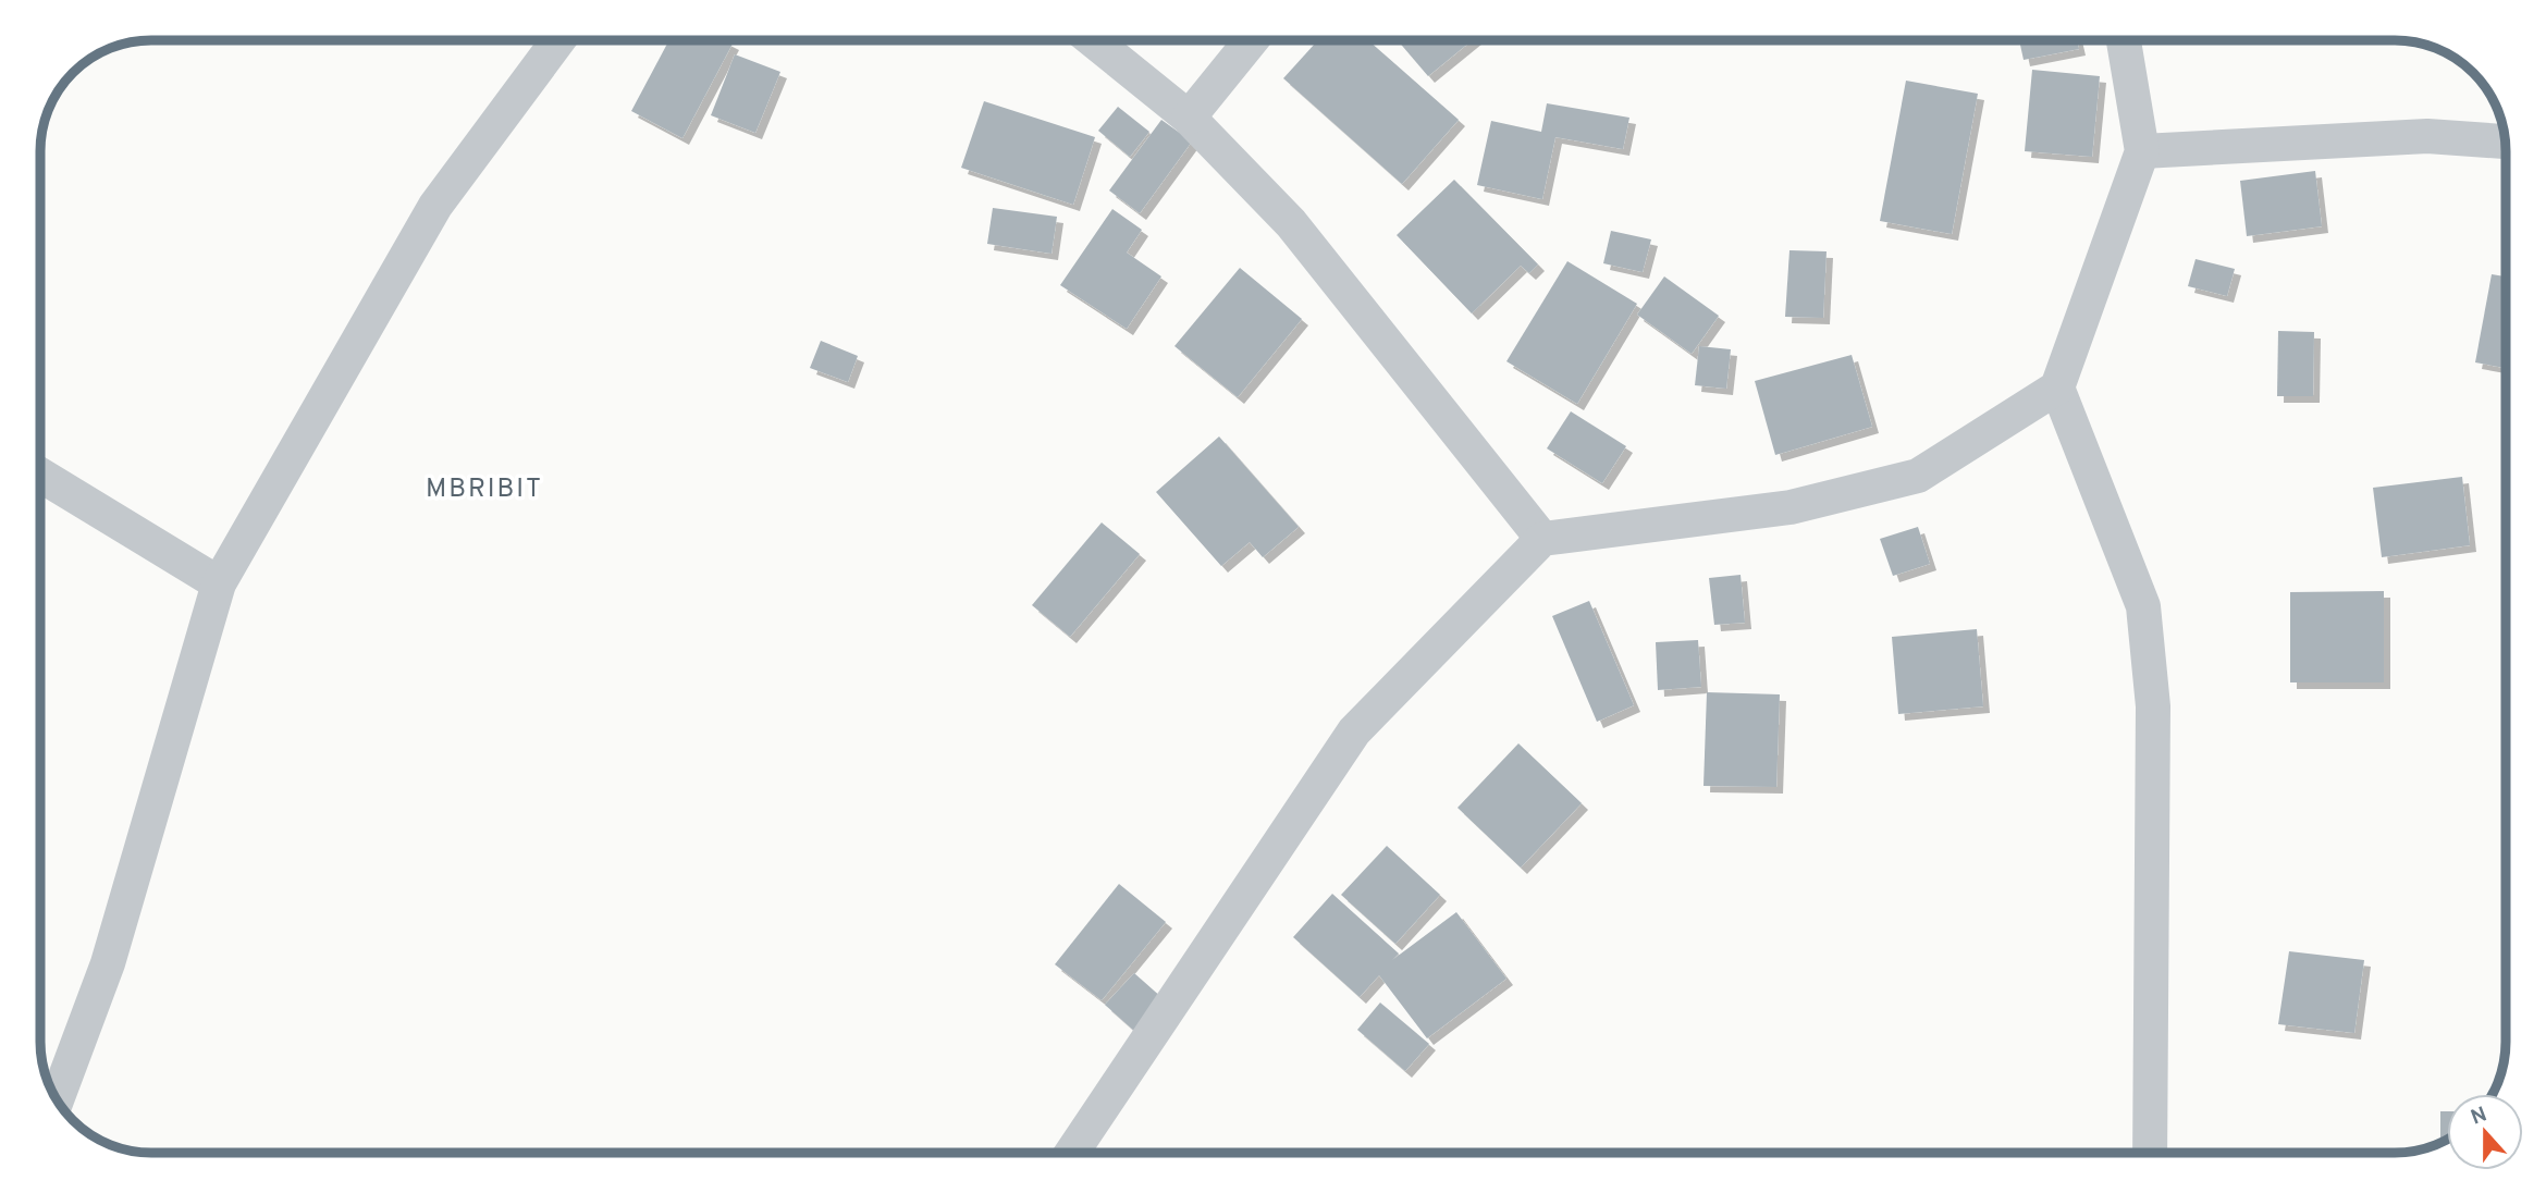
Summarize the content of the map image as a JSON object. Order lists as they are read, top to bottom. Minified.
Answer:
{"districts":["MBRIBIT"],"north":"top"}
